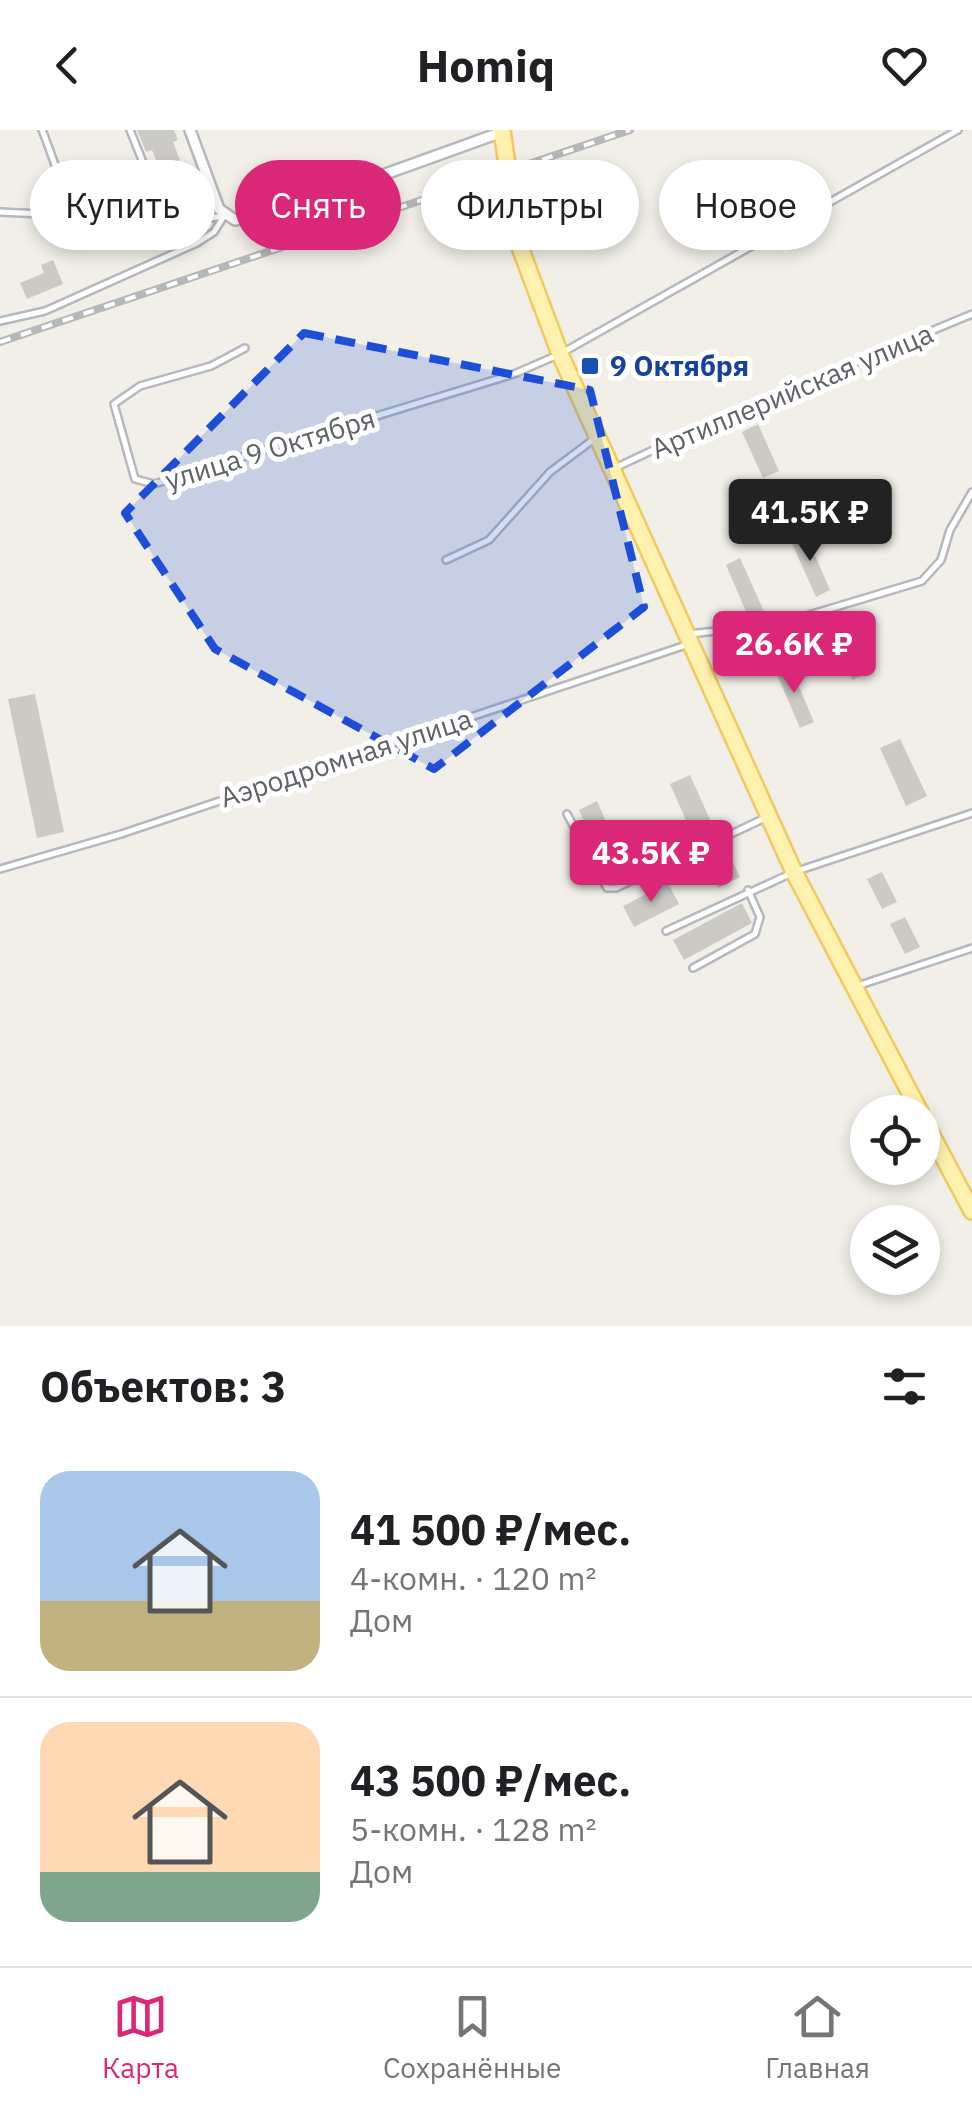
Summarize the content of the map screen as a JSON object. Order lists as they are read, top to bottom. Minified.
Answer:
{"streets":{"lane":["Артиллерийская улица","улица 9 Октября","Аэродромная улица"]},"places":{"transit":["9 Октября"]},"page":{"header":"Homiq","chip":["Купить","Снять","Фильтры","Новое"],"price":["41.5K ₽","26.6K ₽","43.5K ₽"],"heading":"Объектов: 3","list":[{"name":"41 500 ₽/мес.","note":"4-комн. · 120 m² · Дом"},{"name":"43 500 ₽/мес.","note":"5-комн. · 128 m² · Дом"}],"tabs":["Карта","Сохранённые","Главная"]}}
